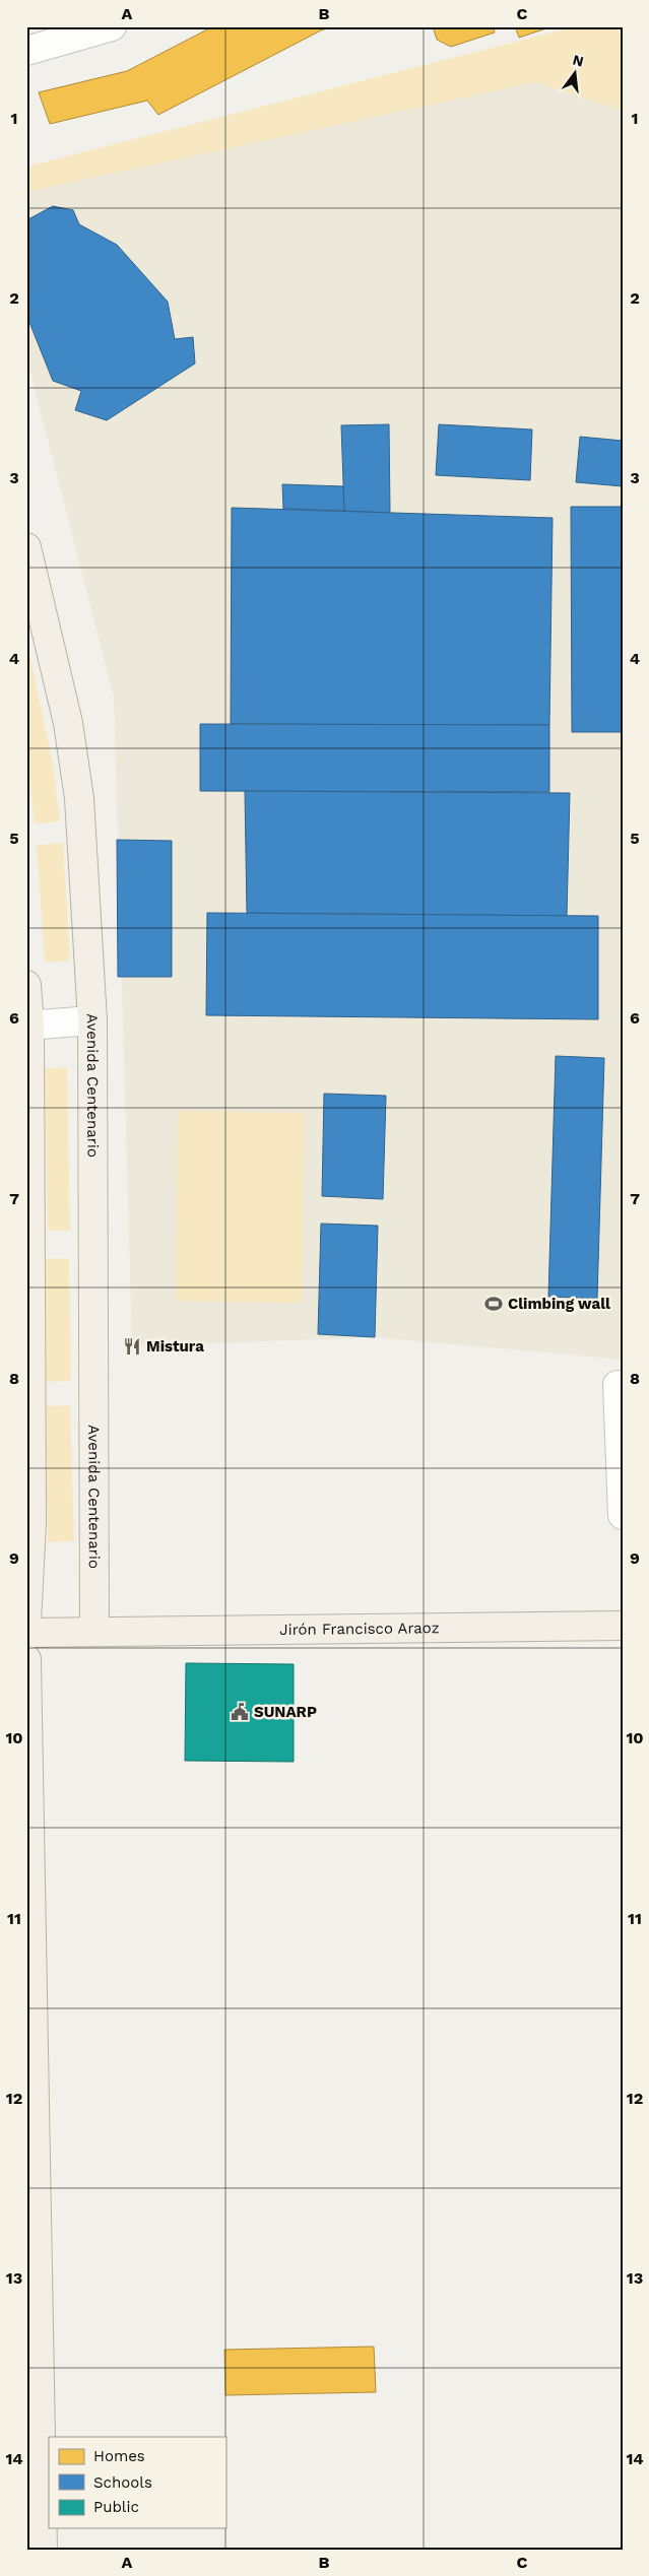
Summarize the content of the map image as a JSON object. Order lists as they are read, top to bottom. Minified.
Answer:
{"streets":{"main road":["Avenida Centenario","Jirón Francisco Araoz"]},"crossings":[["Avenida Centenario","Jirón Francisco Araoz"]],"places":{"sports":["Climbing wall"],"restaurant":["Mistura"],"public building":["SUNARP"]},"legend":["Homes","Schools","Public"],"north":"top","grid":{"columns":["A","B","C"],"rows":["1","2","3","4","5","6","7","8","9","10","11","12","13","14"]}}
